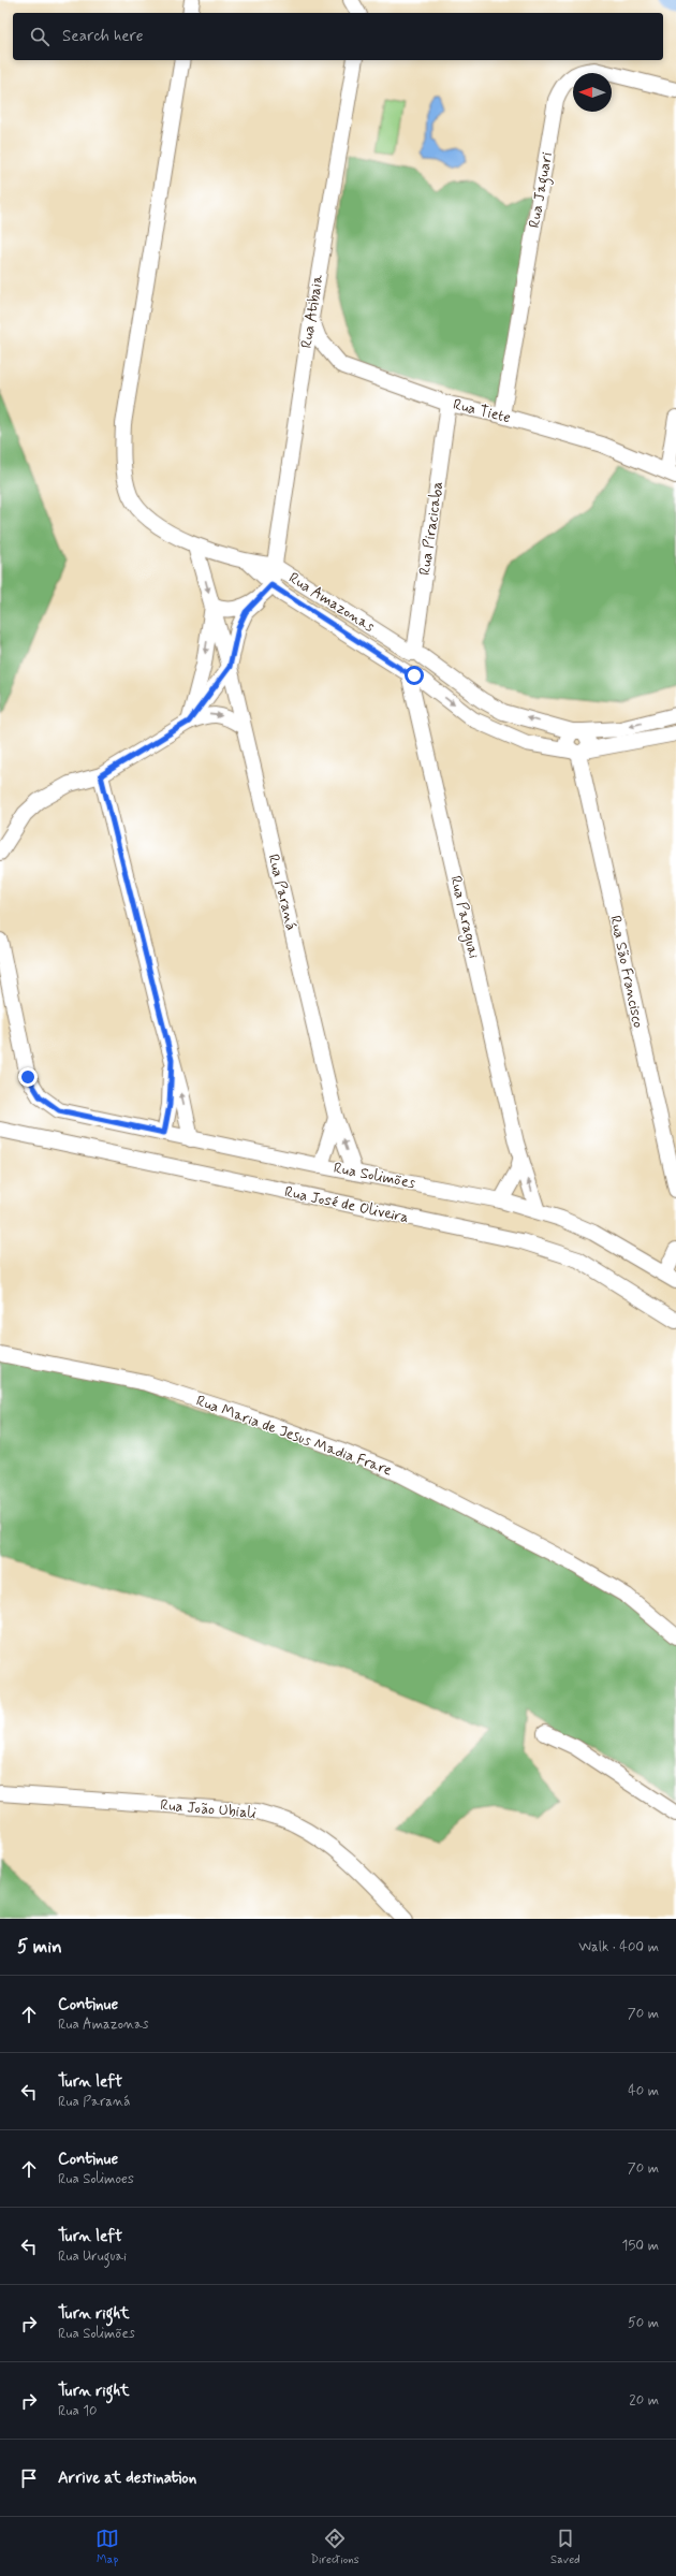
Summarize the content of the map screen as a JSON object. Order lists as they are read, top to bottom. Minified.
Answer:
{"streets":{"street":["Rua Jaguari","Rua Atibaia","Rua Tiete","Rua Piracicaba","Rua Amazonas","Rua Paraná","Rua Paraguai","Rua São Francisco","Rua Solimões","Rua José de Oliveira","Rua Maria de Jesus Madia Frare","Rua João Ubiali"]},"crossings":[["Rua Jaguari","Rua Tiete"],["Rua Atibaia","Rua Tiete"],["Rua Atibaia","Rua Amazonas"],["Rua Atibaia","Rua Paraná"],["Rua Tiete","Rua Piracicaba"],["Rua Piracicaba","Rua Amazonas"],["Rua Amazonas","Rua Paraná"],["Rua Amazonas","Rua Paraguai"],["Rua Amazonas","Rua São Francisco"],["Rua Paraná","Rua Solimões"],["Rua Paraguai","Rua Solimões"]],"north":"left","page":{"search":"Search here","heading":["5 min","Walk · 400 m"],"list":[["Continue","Rua Amazonas","70 m"],["Turn left","Rua Paraná","40 m"],["Continue","Rua Solimoes","70 m"],["Turn left","Rua Uruguai","150 m"],["Turn right","Rua Solimões","50 m"],["Turn right","Rua 10","20 m"],"Arrive at destination"],"nav":["Map","Directions","Saved"]}}
